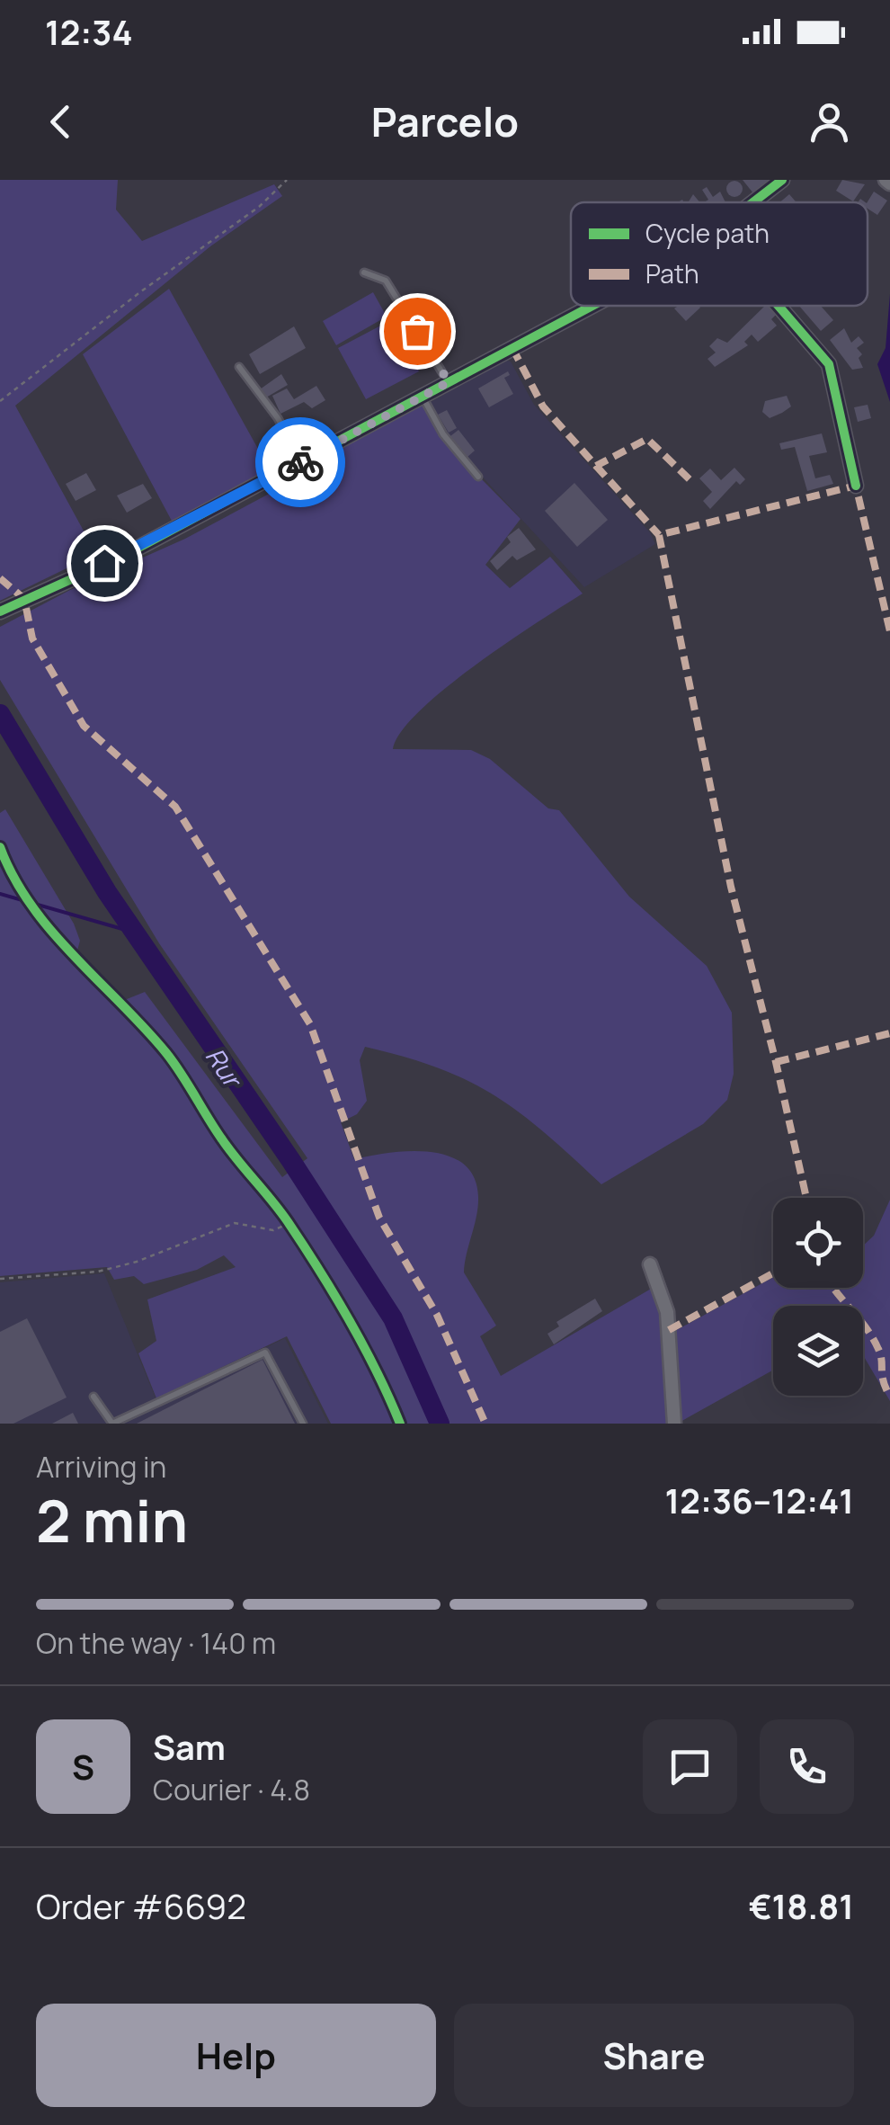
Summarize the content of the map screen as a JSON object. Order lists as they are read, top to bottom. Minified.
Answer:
{"water":["Rur"],"legend":["Cycle path","Path"],"page":{"status":"12:34","header":"Parcelo","heading":["2 min","Arriving in","12:36–12:41"],"panel":["Sam","Courier · 4.8","Order #6692","€18.81"],"bar":"On the way · 140 m","round":"S","buttons":["Help","Share"]}}
